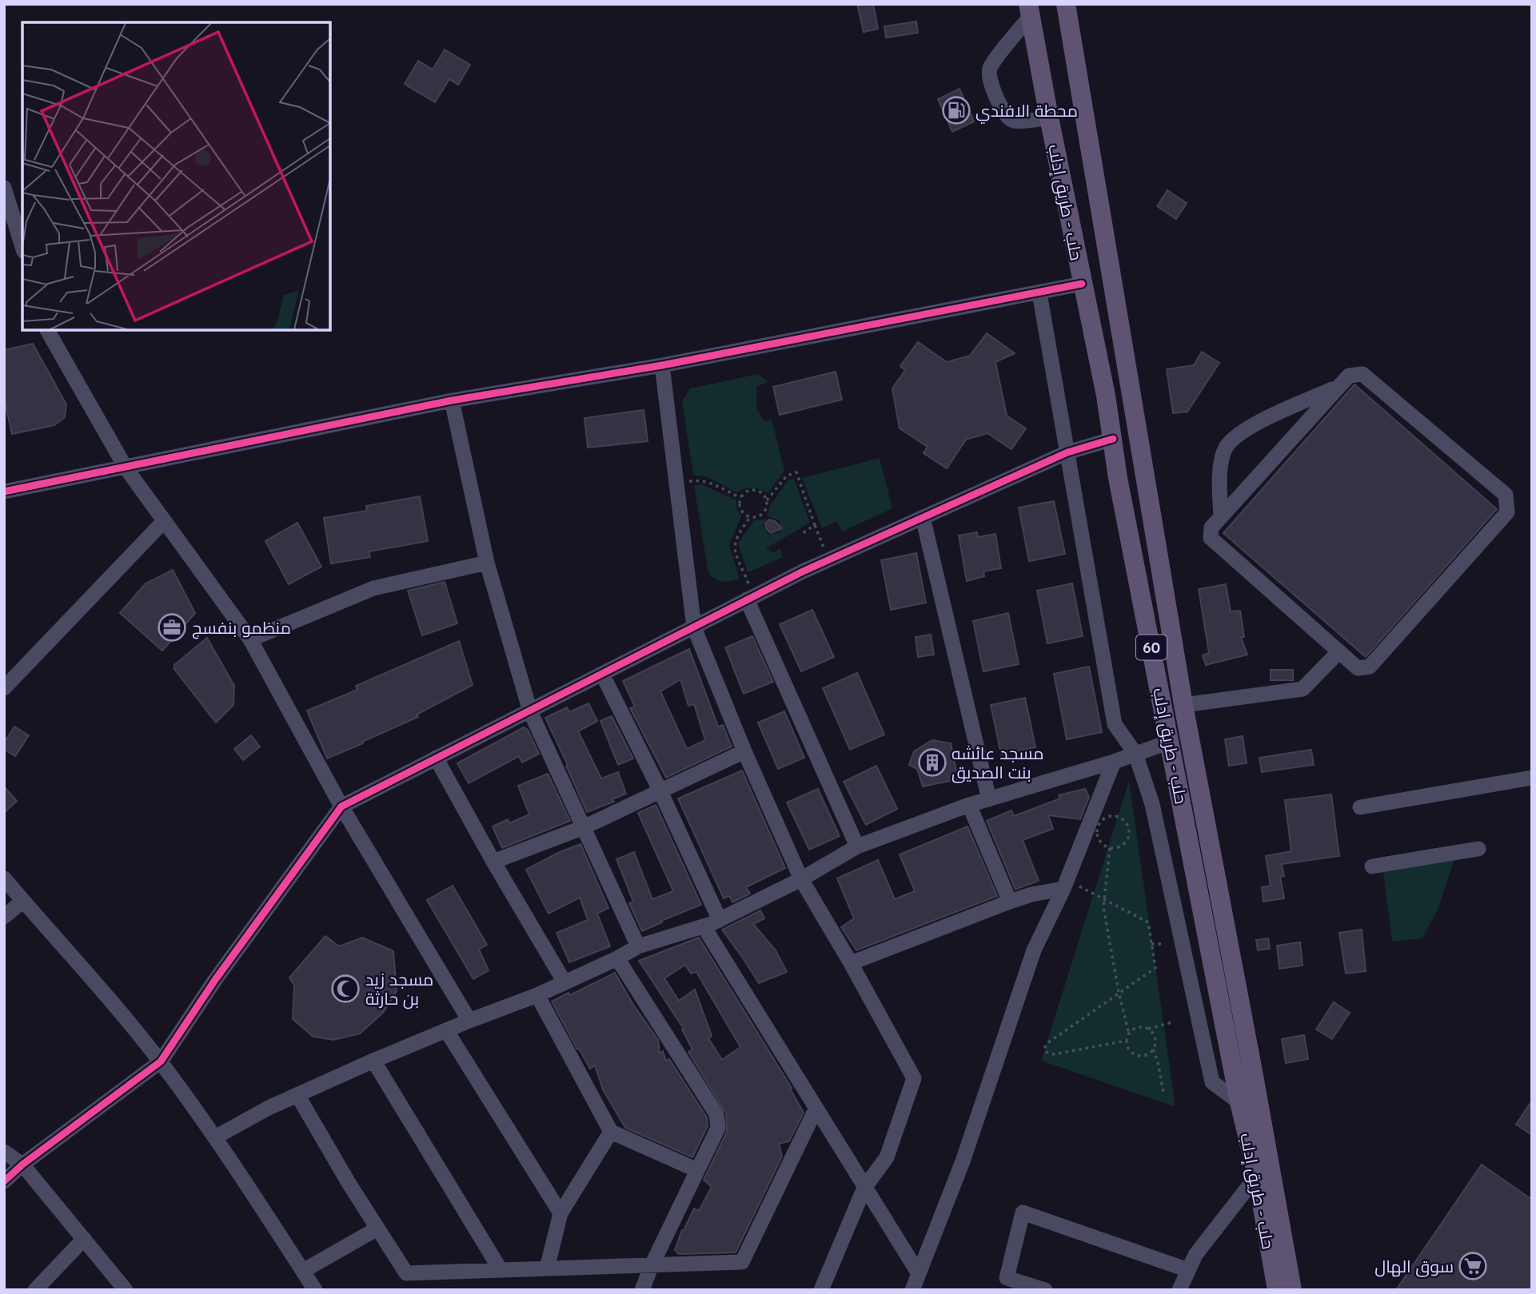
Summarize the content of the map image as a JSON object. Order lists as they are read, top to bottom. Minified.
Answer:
{"streets":{"main road":["حلب - طريق إدلب","60"]},"places":{"fuel station":["محطة الافندي"],"office":["منظمو بنفسج"],"building":["مسجد عائشه بنت الصديق"],"mosque":["مسجد زيد بن حارثة"],"supermarket":["سوق الهال"]}}
